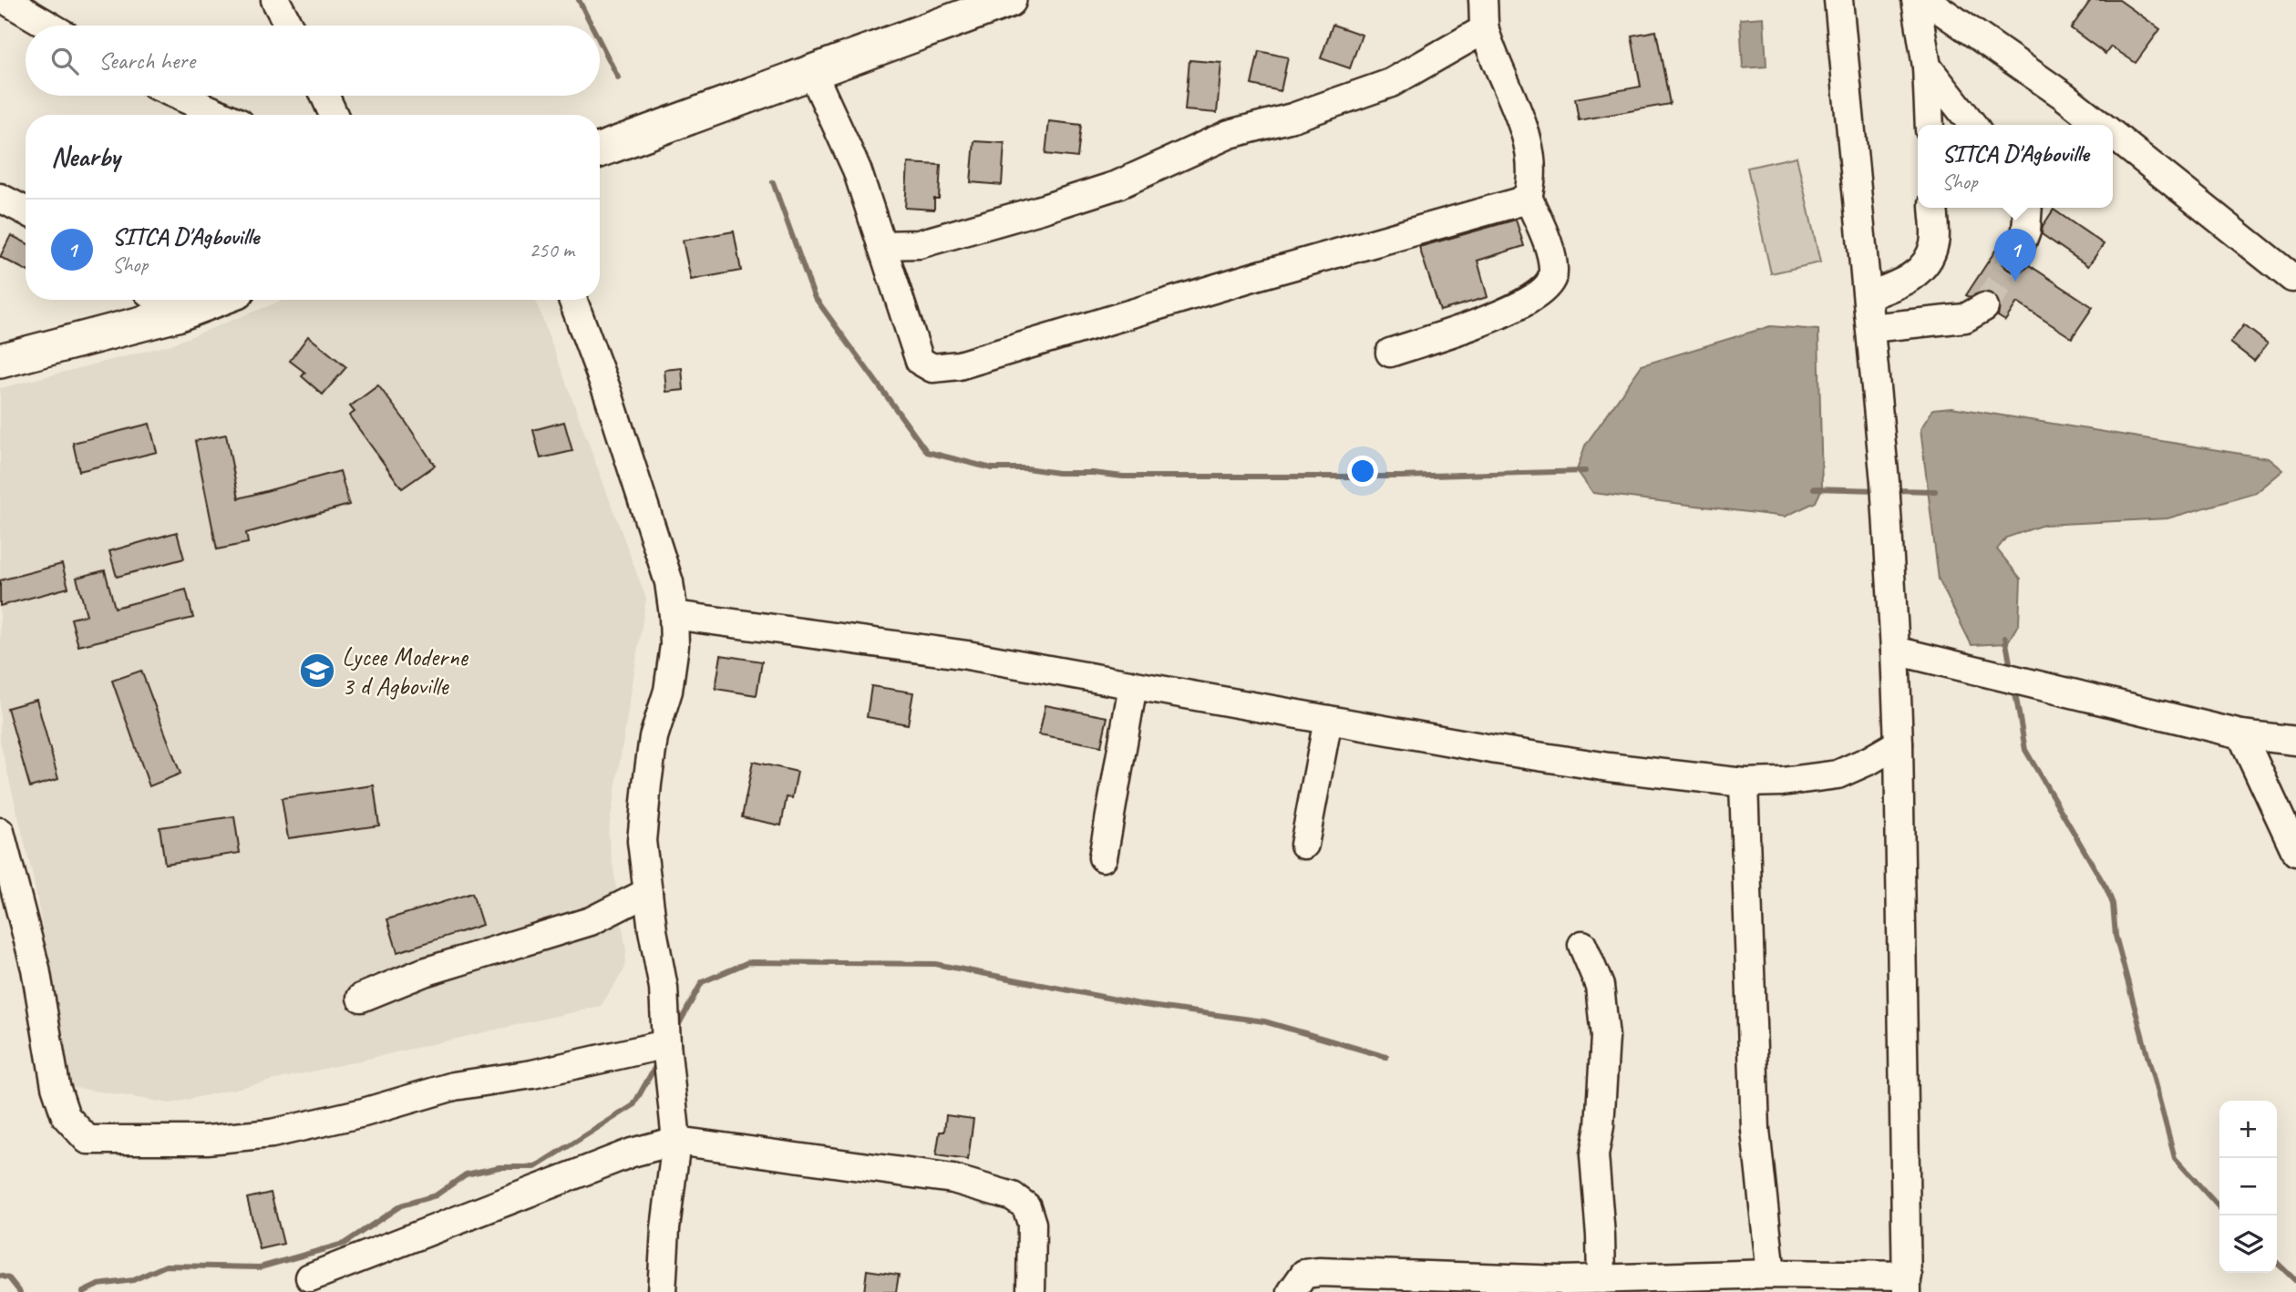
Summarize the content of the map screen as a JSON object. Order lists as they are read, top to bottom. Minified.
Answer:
{"places":{"school or university":["Lycee Moderne 3 d Agboville"]},"page":{"search":"Search here","heading":"Nearby","popup":["SITCA D'Agboville","Shop"],"list":[{"mark":"1","name":"SITCA D'Agboville","note":"Shop","value":"250 m"}],"pins":"1","map_buttons":["+","−"]}}
